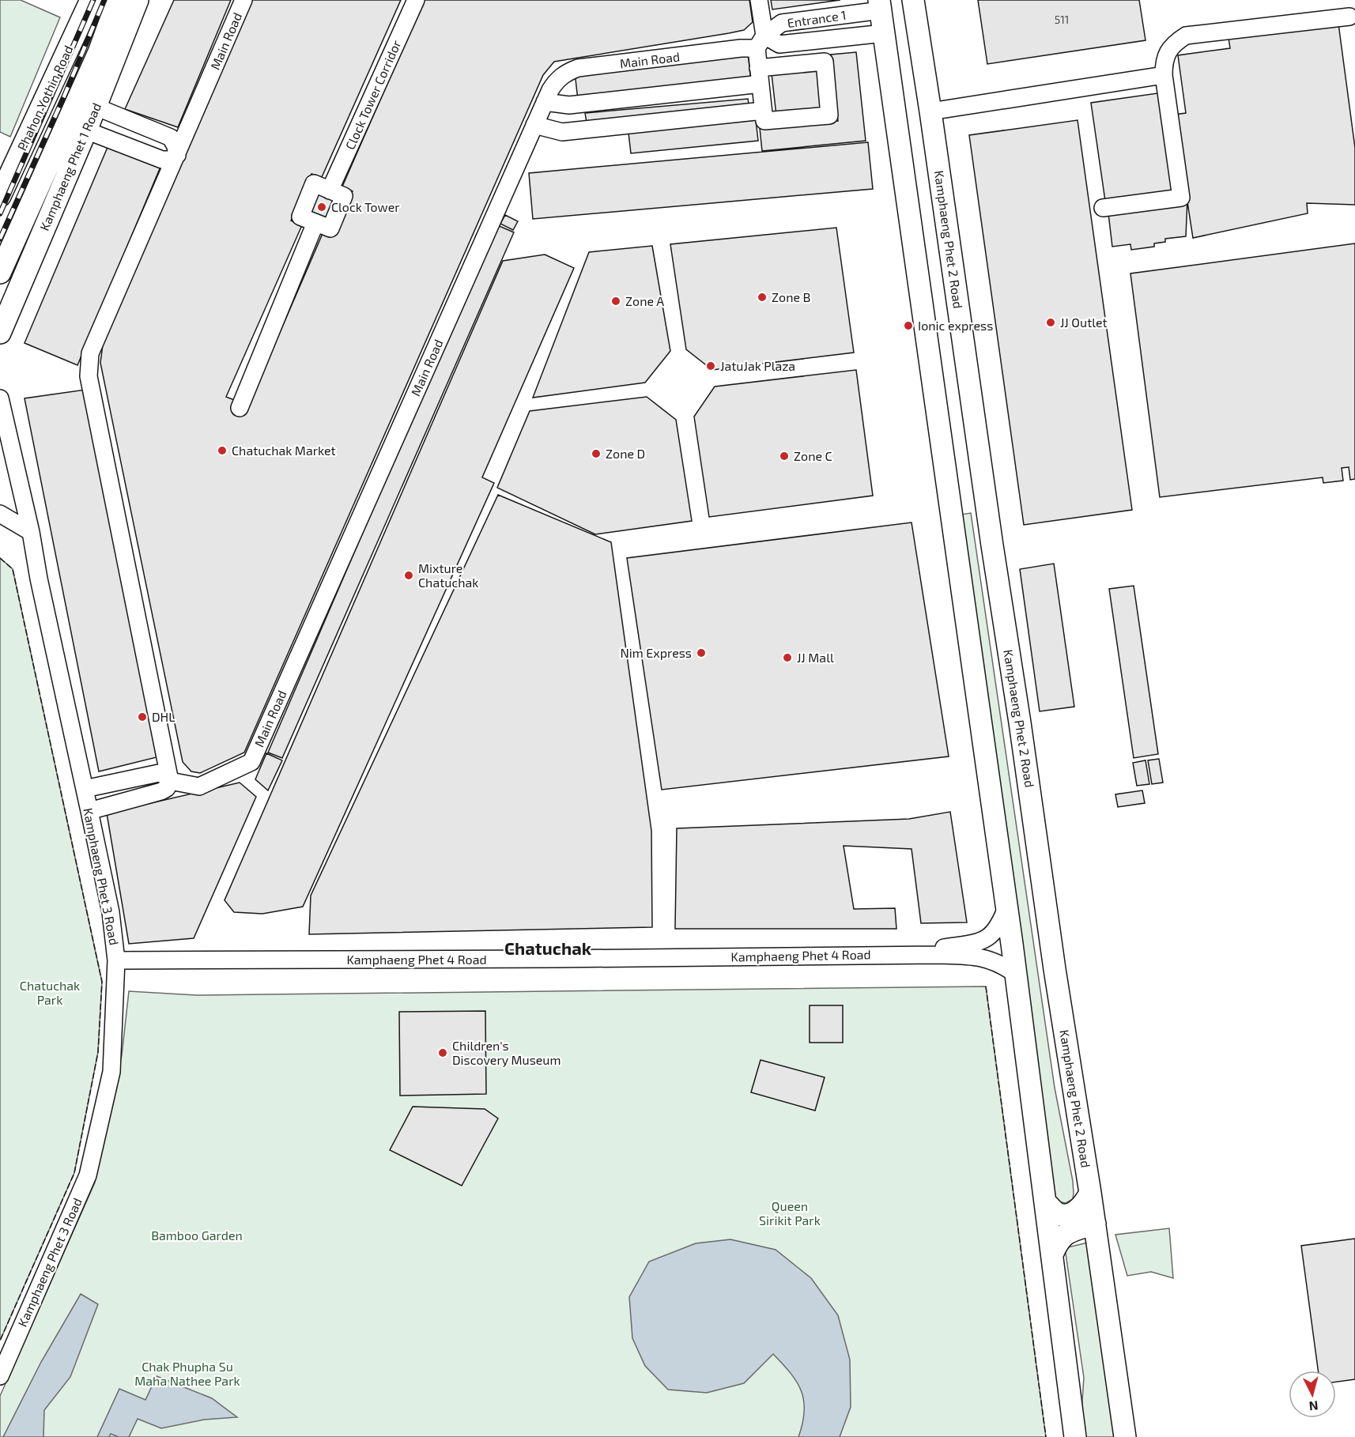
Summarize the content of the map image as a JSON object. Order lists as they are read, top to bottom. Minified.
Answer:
{"streets":{"main road":["Phahon Yothin Road","Kamphaeng Phet 1 Road","Kamphaeng Phet 2 Road"],"street":["Entrance 1","Main Road","Clock Tower Corridor","Kamphaeng Phet 3 Road","Kamphaeng Phet 4 Road"]},"crossings":[["Entrance 1","Main Road"],["Kamphaeng Phet 3 Road","Kamphaeng Phet 4 Road"]],"districts":["Chatuchak"],"parks":["Chatuchak Park","Queen Sirikit Park","Bamboo Garden","Chak Phupha Su Maha Nathee Park"],"places":["Clock Tower","Zone B","Zone A","JJ Outlet","Ionic express","JatuJak Plaza","Chatuchak Market","Zone D","Zone C","Mixture Chatuchak","Nim Express","JJ Mall","DHL","Children's Discovery Museum"],"house_numbers":["511"],"north":"bottom"}
